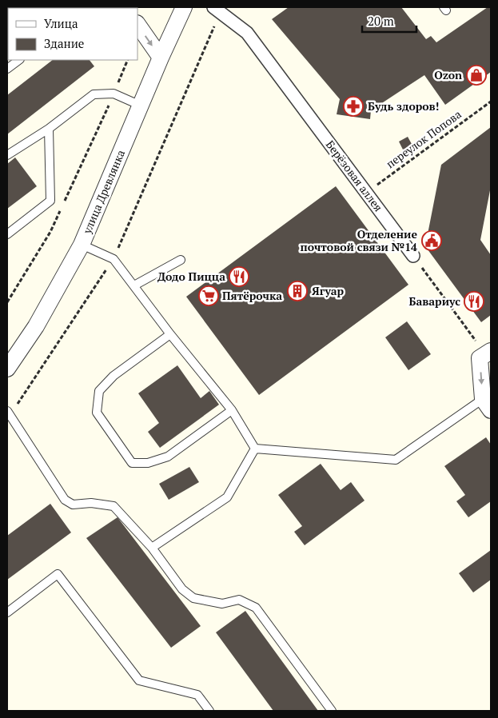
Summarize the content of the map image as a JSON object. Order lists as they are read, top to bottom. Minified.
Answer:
{"streets":{"street":["Берёзовая аллея","улица Древлянка"],"path":["переулок Попова"]},"crossings":[["переулок Попова","Берёзовая аллея"]],"places":{"shop":["Ozon"],"pharmacy":["Будь здоров!"],"public building":["Отделение почтовой связи №14"],"restaurant":["Додо Пицца","Бавариус"],"building":["Ягуар"],"supermarket":["Пятёрочка"]},"legend":["Улица","Здание"],"scale_bar":"20 m"}
